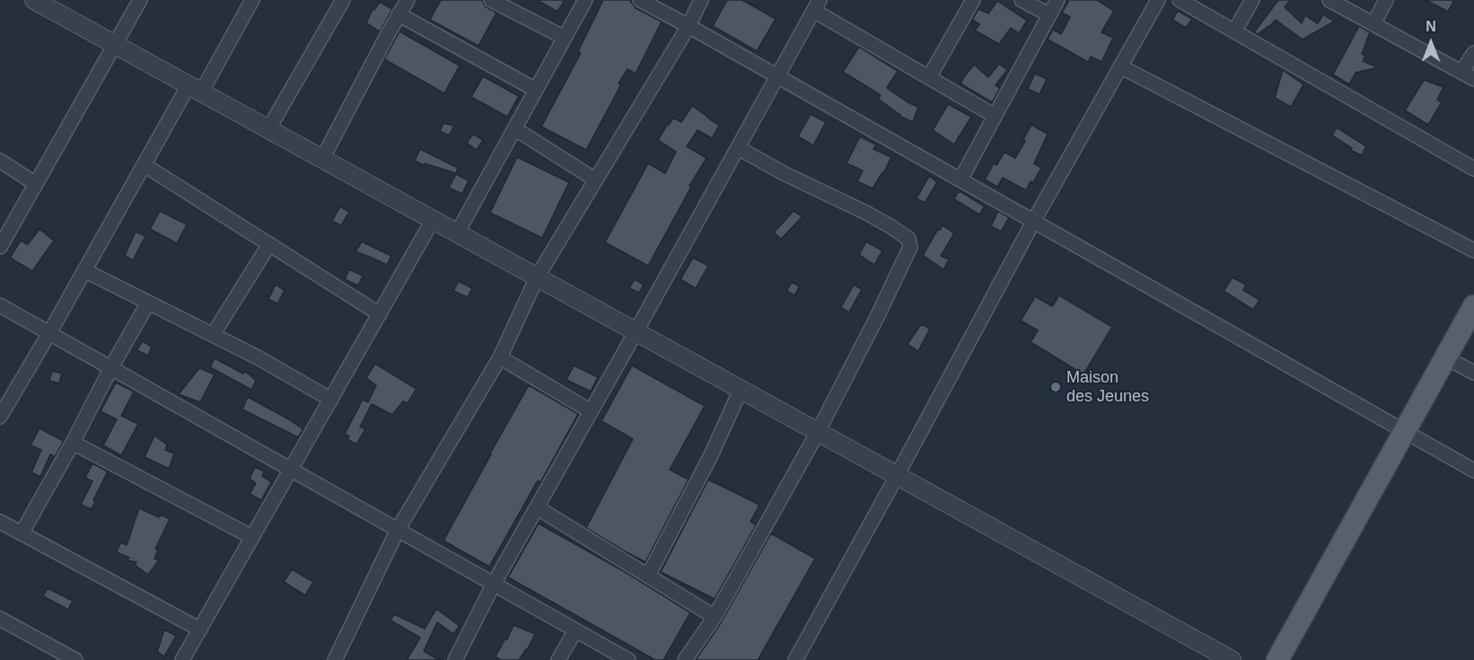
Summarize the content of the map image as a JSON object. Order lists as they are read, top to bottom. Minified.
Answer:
{"places":["Maison des Jeunes"],"north":"top"}
